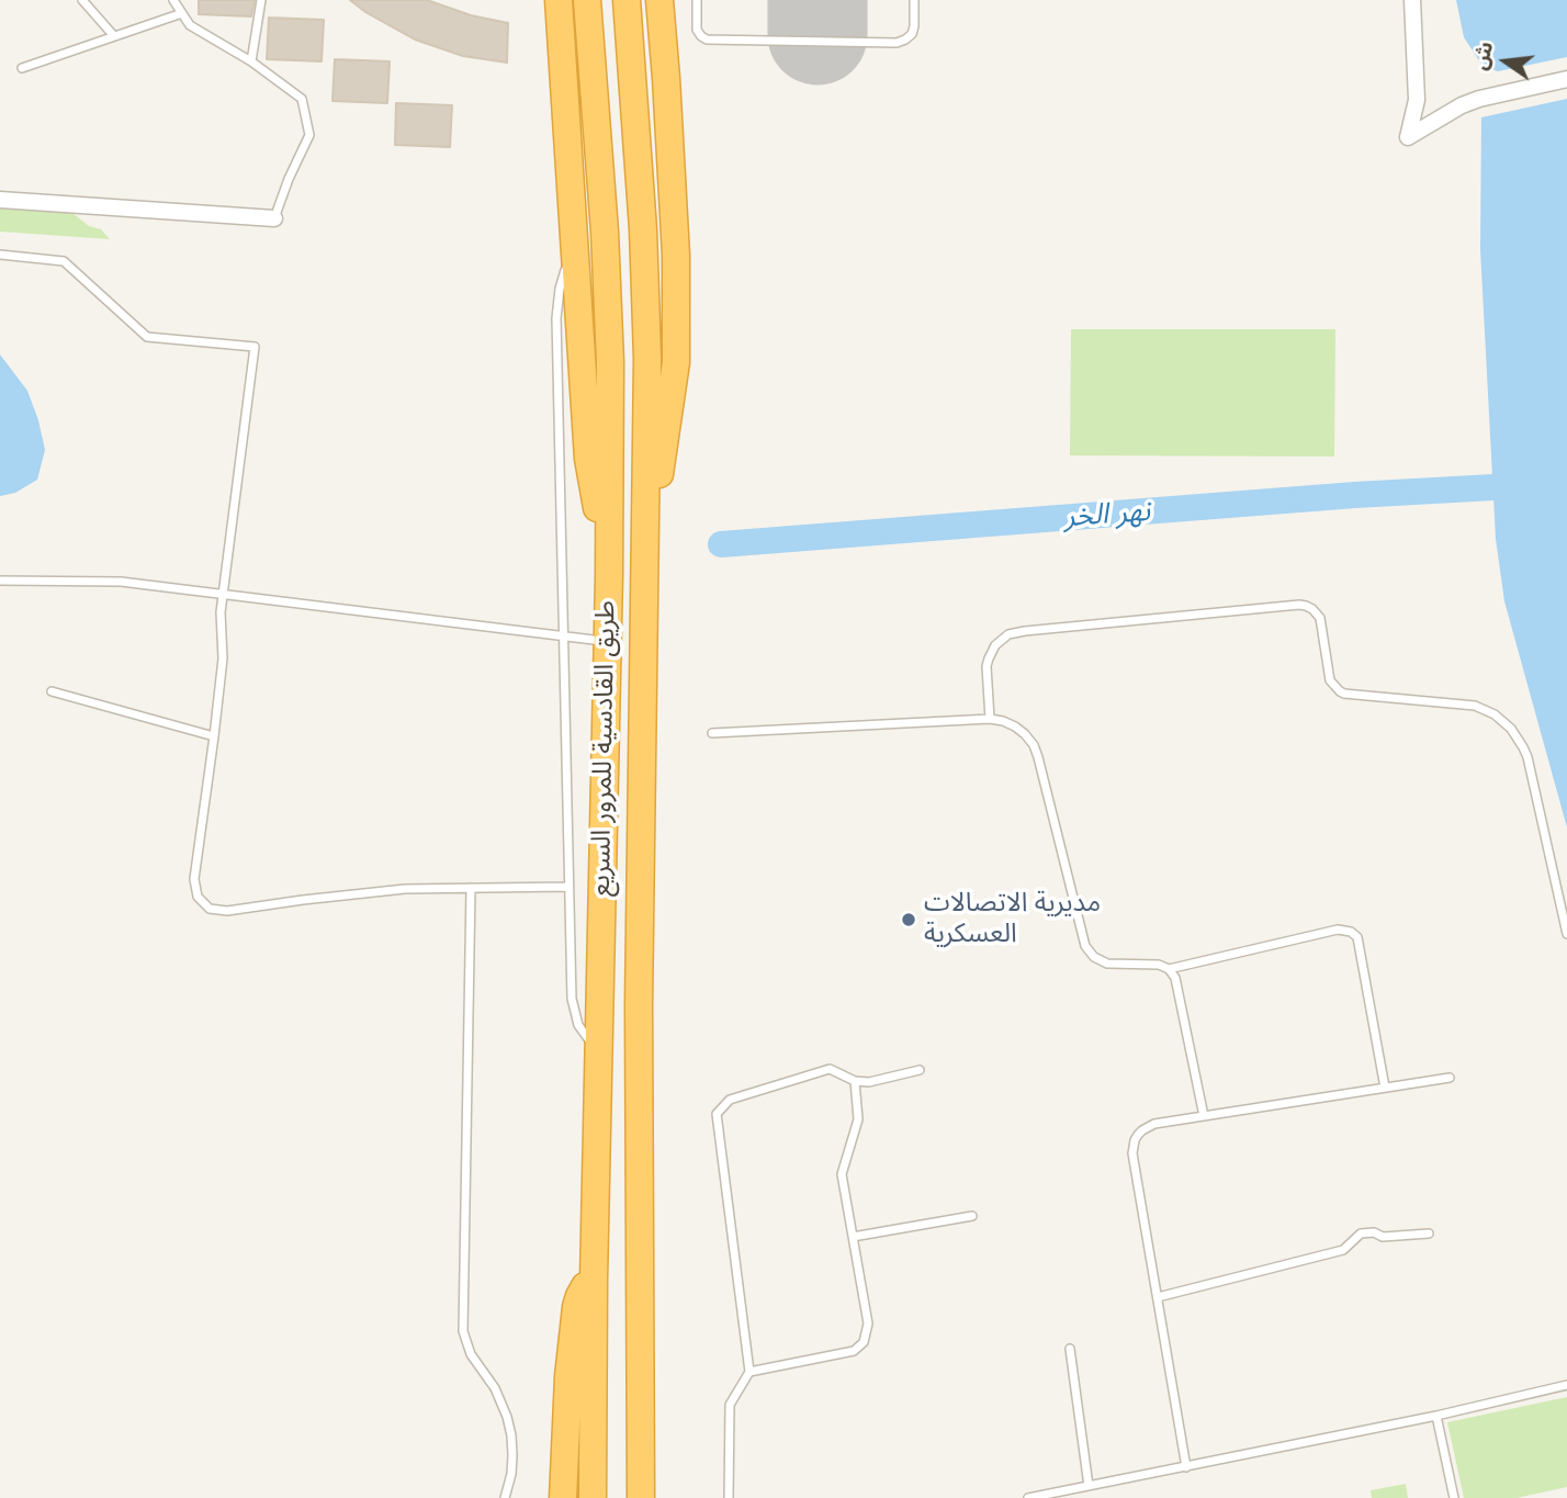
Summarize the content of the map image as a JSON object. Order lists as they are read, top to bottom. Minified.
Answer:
{"streets":{"highway":["طريق القادسية للمرور السريع"]},"water":["نهر الخر"],"places":["مديرية الاتصالات العسكرية"],"north":"left"}
